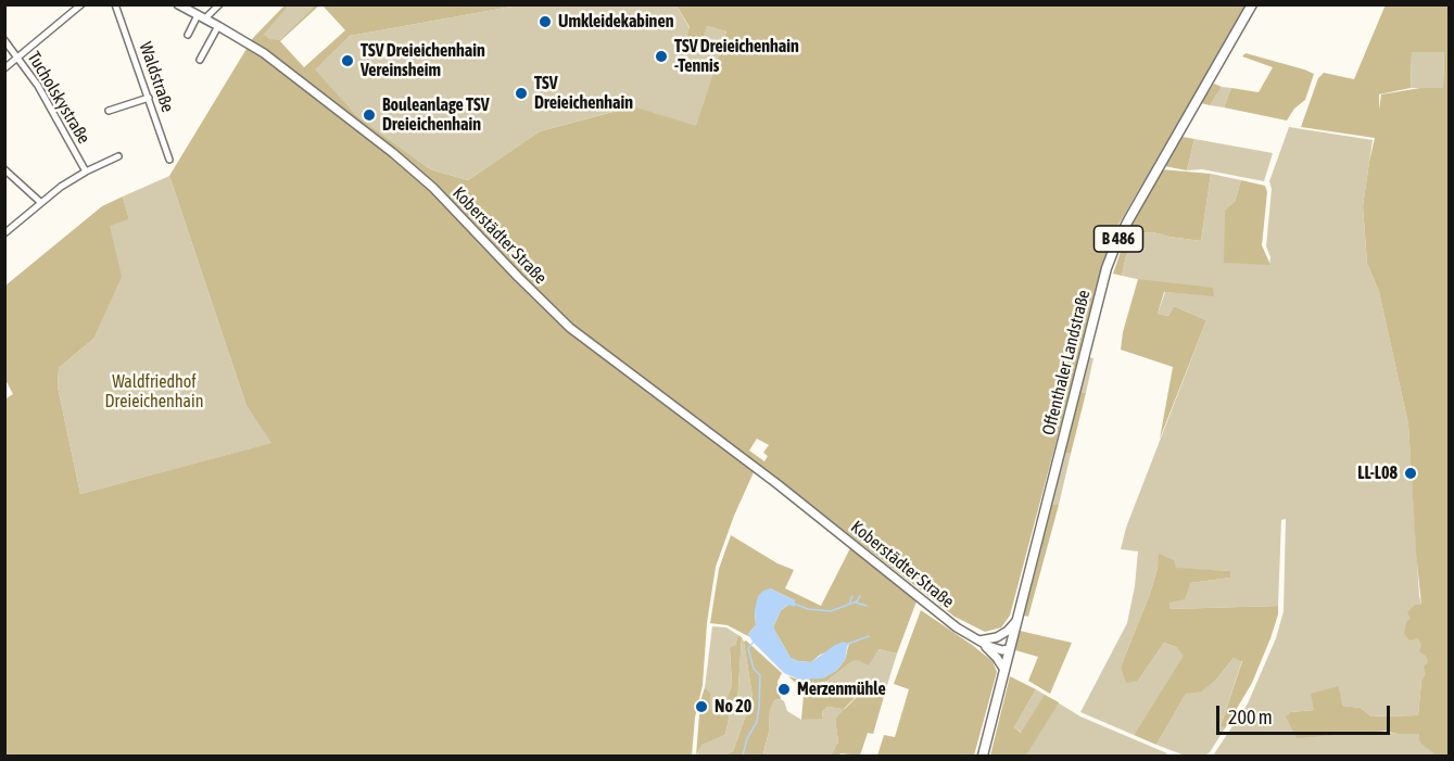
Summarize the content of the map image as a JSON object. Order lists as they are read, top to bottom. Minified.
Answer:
{"streets":{"main road":["B 486","Offenthaler Landstraße"],"street":["Waldstraße","Tucholskystraße","Koberstädter Straße"]},"parks":["Waldfriedhof Dreieichenhain"],"places":["Umkleidekabinen","TSV Dreieichenhain -Tennis","TSV Dreieichenhain Vereinsheim","TSV Dreieichenhain","Bouleanlage TSV Dreieichenhain","LL-L08","Merzenmühle","No 20"],"scale_bar":"200 m"}
